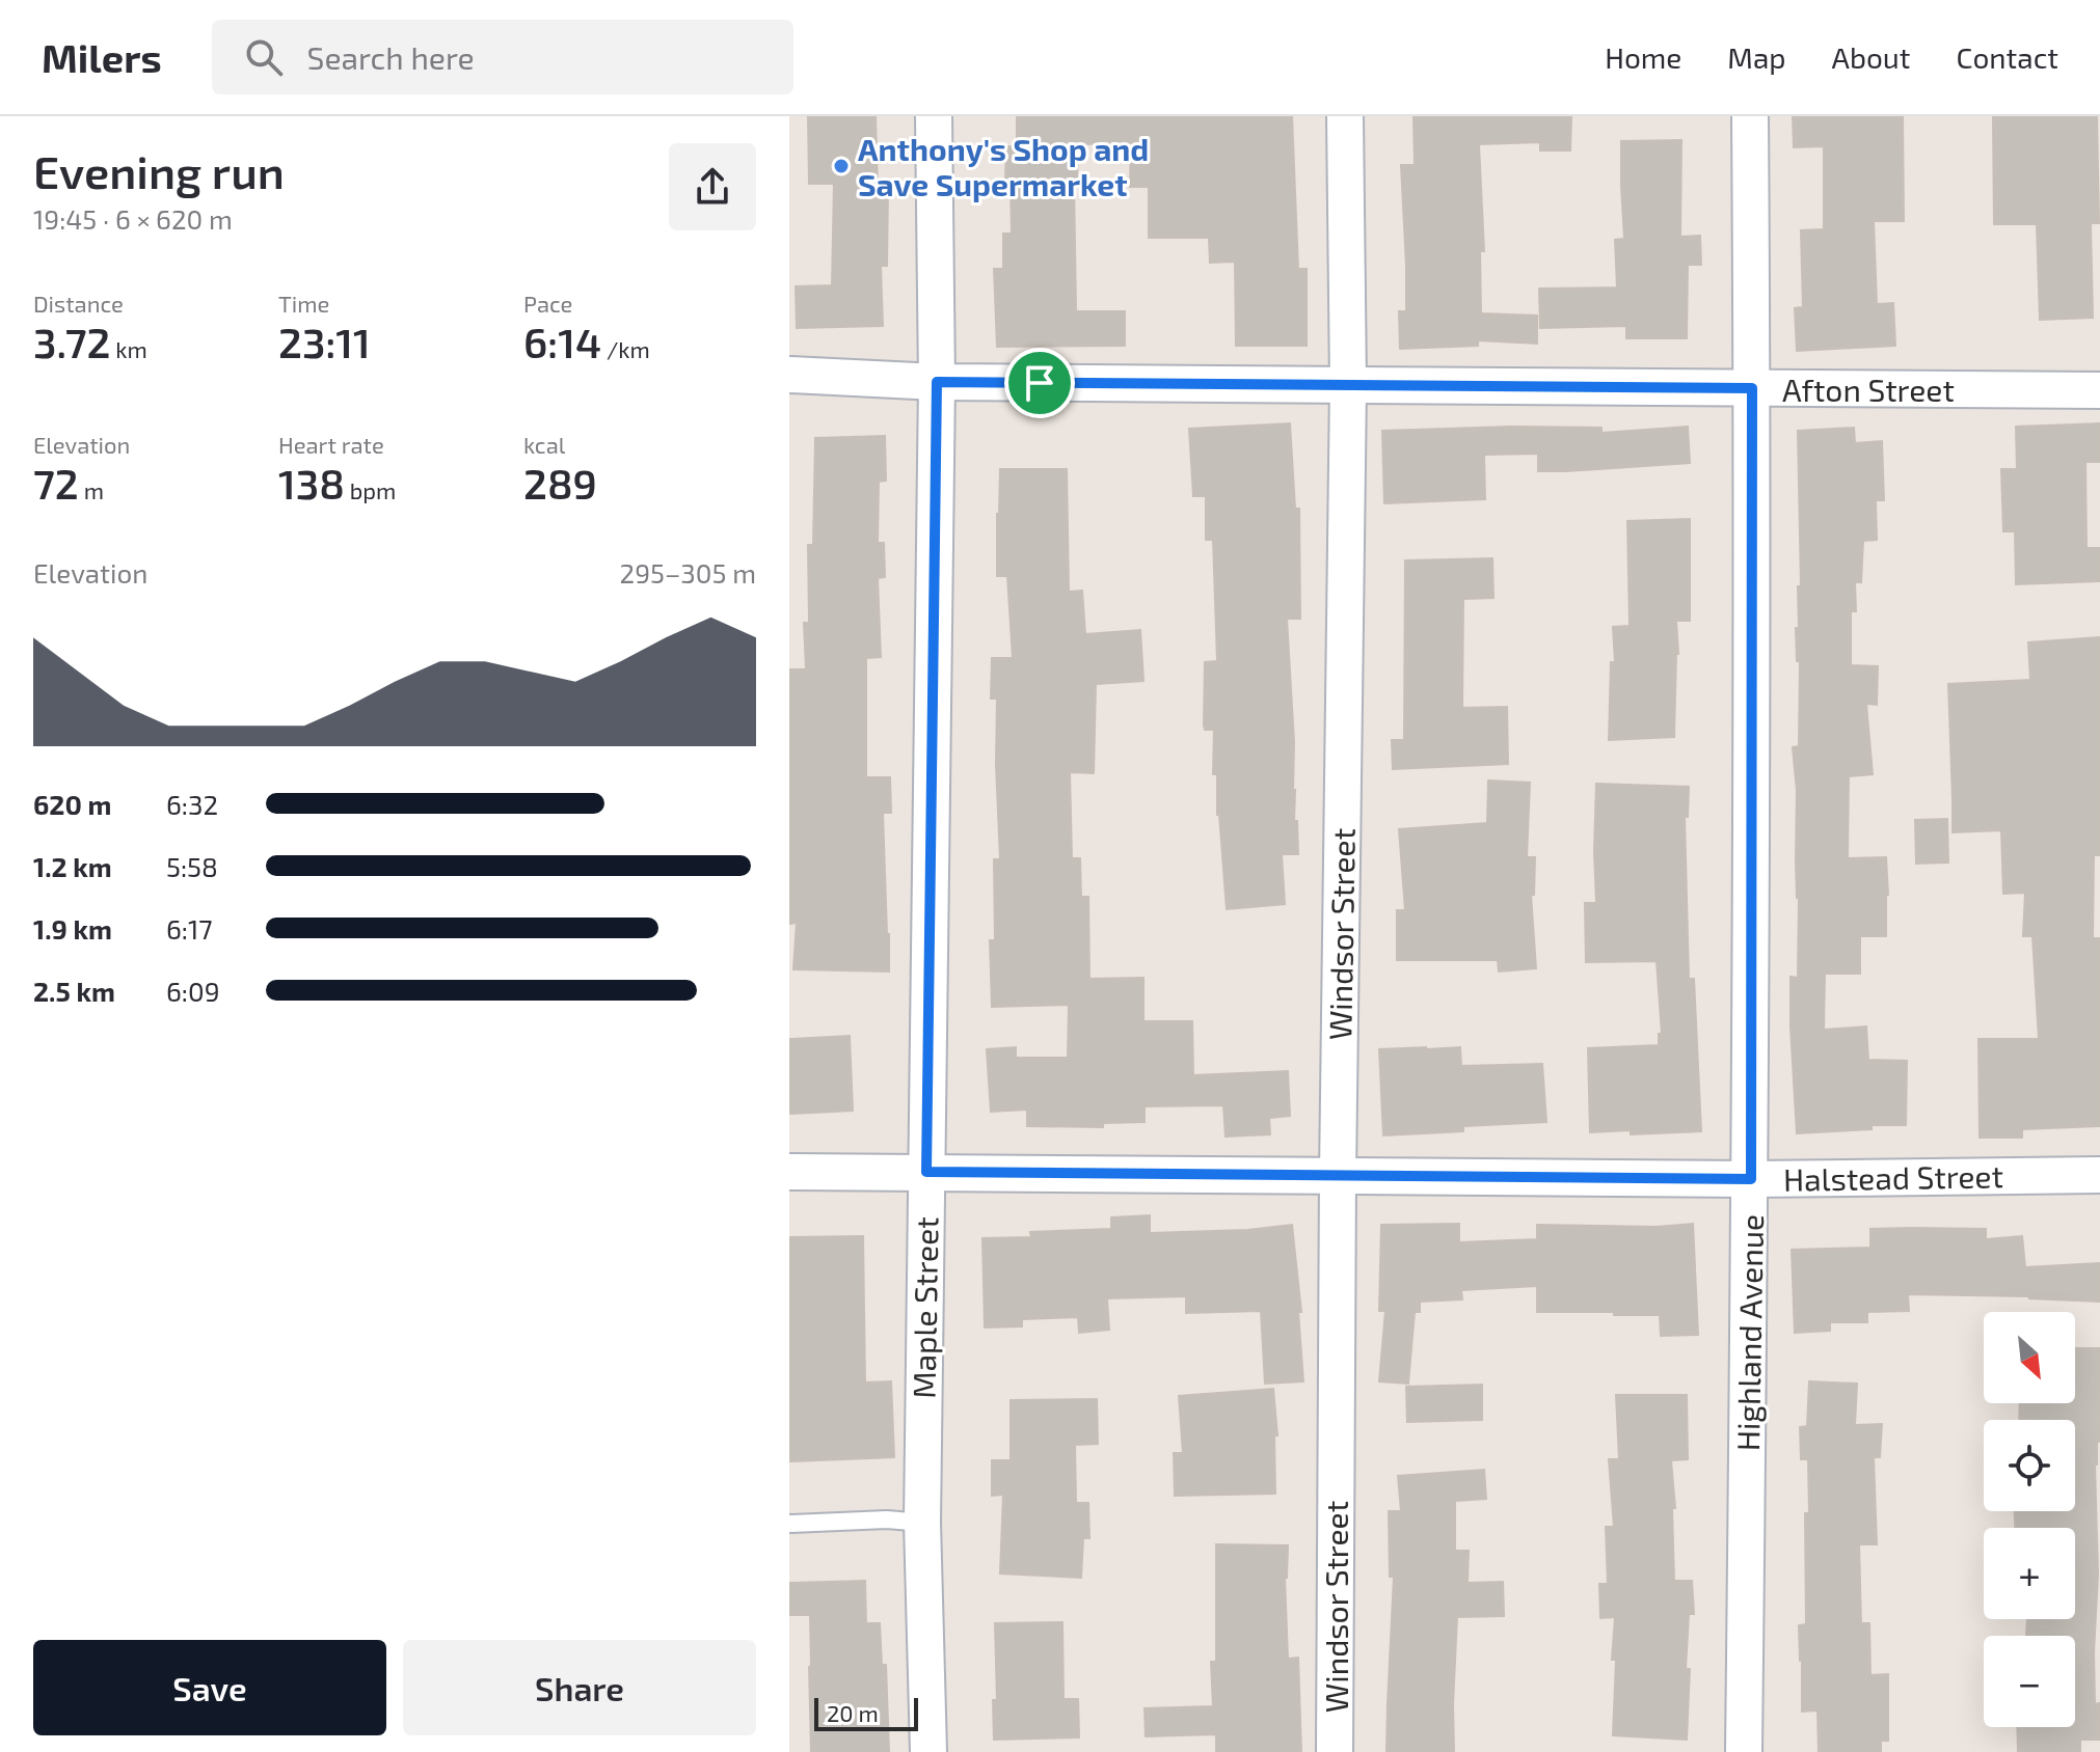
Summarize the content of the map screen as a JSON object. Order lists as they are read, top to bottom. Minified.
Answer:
{"streets":{"street":["Afton Street","Windsor Street","Halstead Street","Maple Street","Highland Avenue"]},"crossings":[["Afton Street","Windsor Street"],["Afton Street","Maple Street"],["Afton Street","Highland Avenue"],["Windsor Street","Halstead Street"],["Halstead Street","Maple Street"],["Halstead Street","Highland Avenue"]],"places":["Anthony's Shop and Save Supermarket"],"scale_bar":"20 m","north":"bottom right","page":{"header":"Milers","search":"Search here","nav":["Home","Map","About","Contact"],"heading":["Evening run","19:45 · 6 × 620 m"],"stats":[["Distance","3.72 km"],["Time","23:11"],["Pace","6:14 /km"],["Elevation","72 m"],["Heart rate","138 bpm"],["kcal","289"]],"chart":["Elevation","295–305 m"],"list":[{"name":"620 m","note":"6:32"},{"name":"1.2 km","note":"5:58"},{"name":"1.9 km","note":"6:17"},{"name":"2.5 km","note":"6:09"}],"map_buttons":["+","−"],"buttons":["Save","Share"],"scale":"20 m"}}
